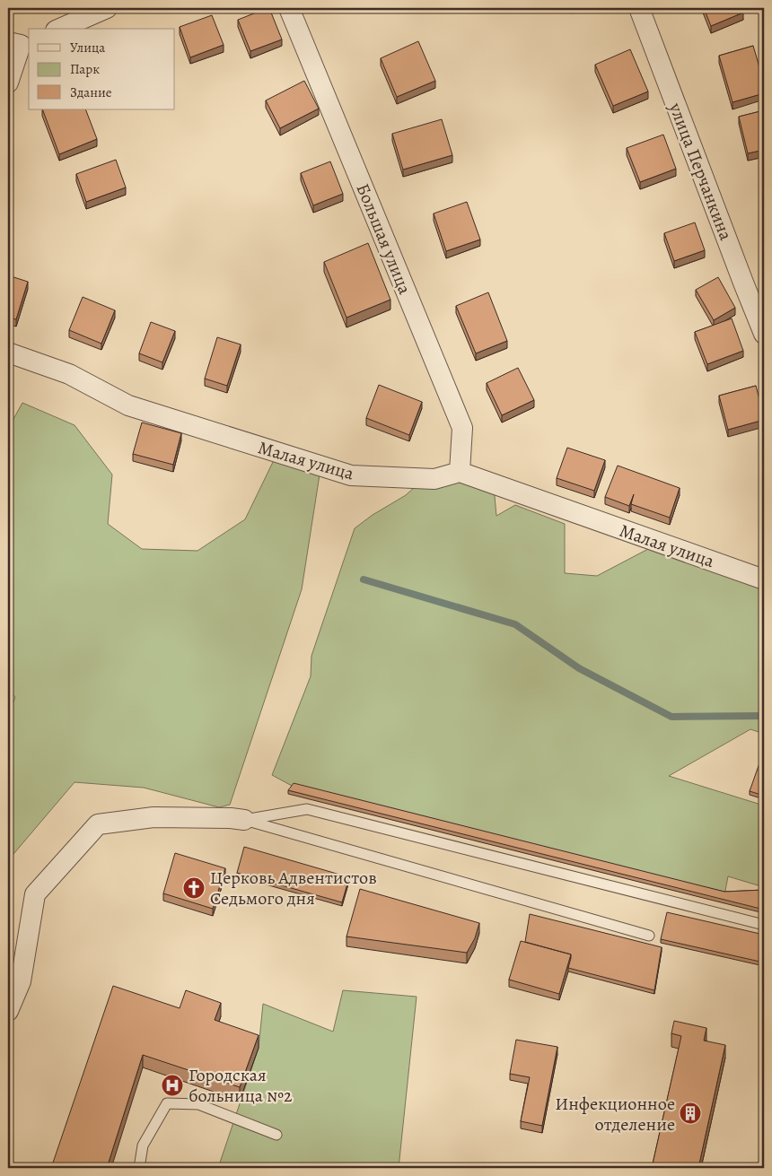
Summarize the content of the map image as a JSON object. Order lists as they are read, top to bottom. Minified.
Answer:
{"streets":{"street":["улица Перчанкина","Большая улица","Малая улица"]},"crossings":[["Большая улица","Малая улица"]],"places":{"church":["Церковь Адвентистов Седьмого дня"],"hospital":["Городская больница №2"],"building":["Инфекционное отделение"]},"legend":["Улица","Парк","Здание"]}
